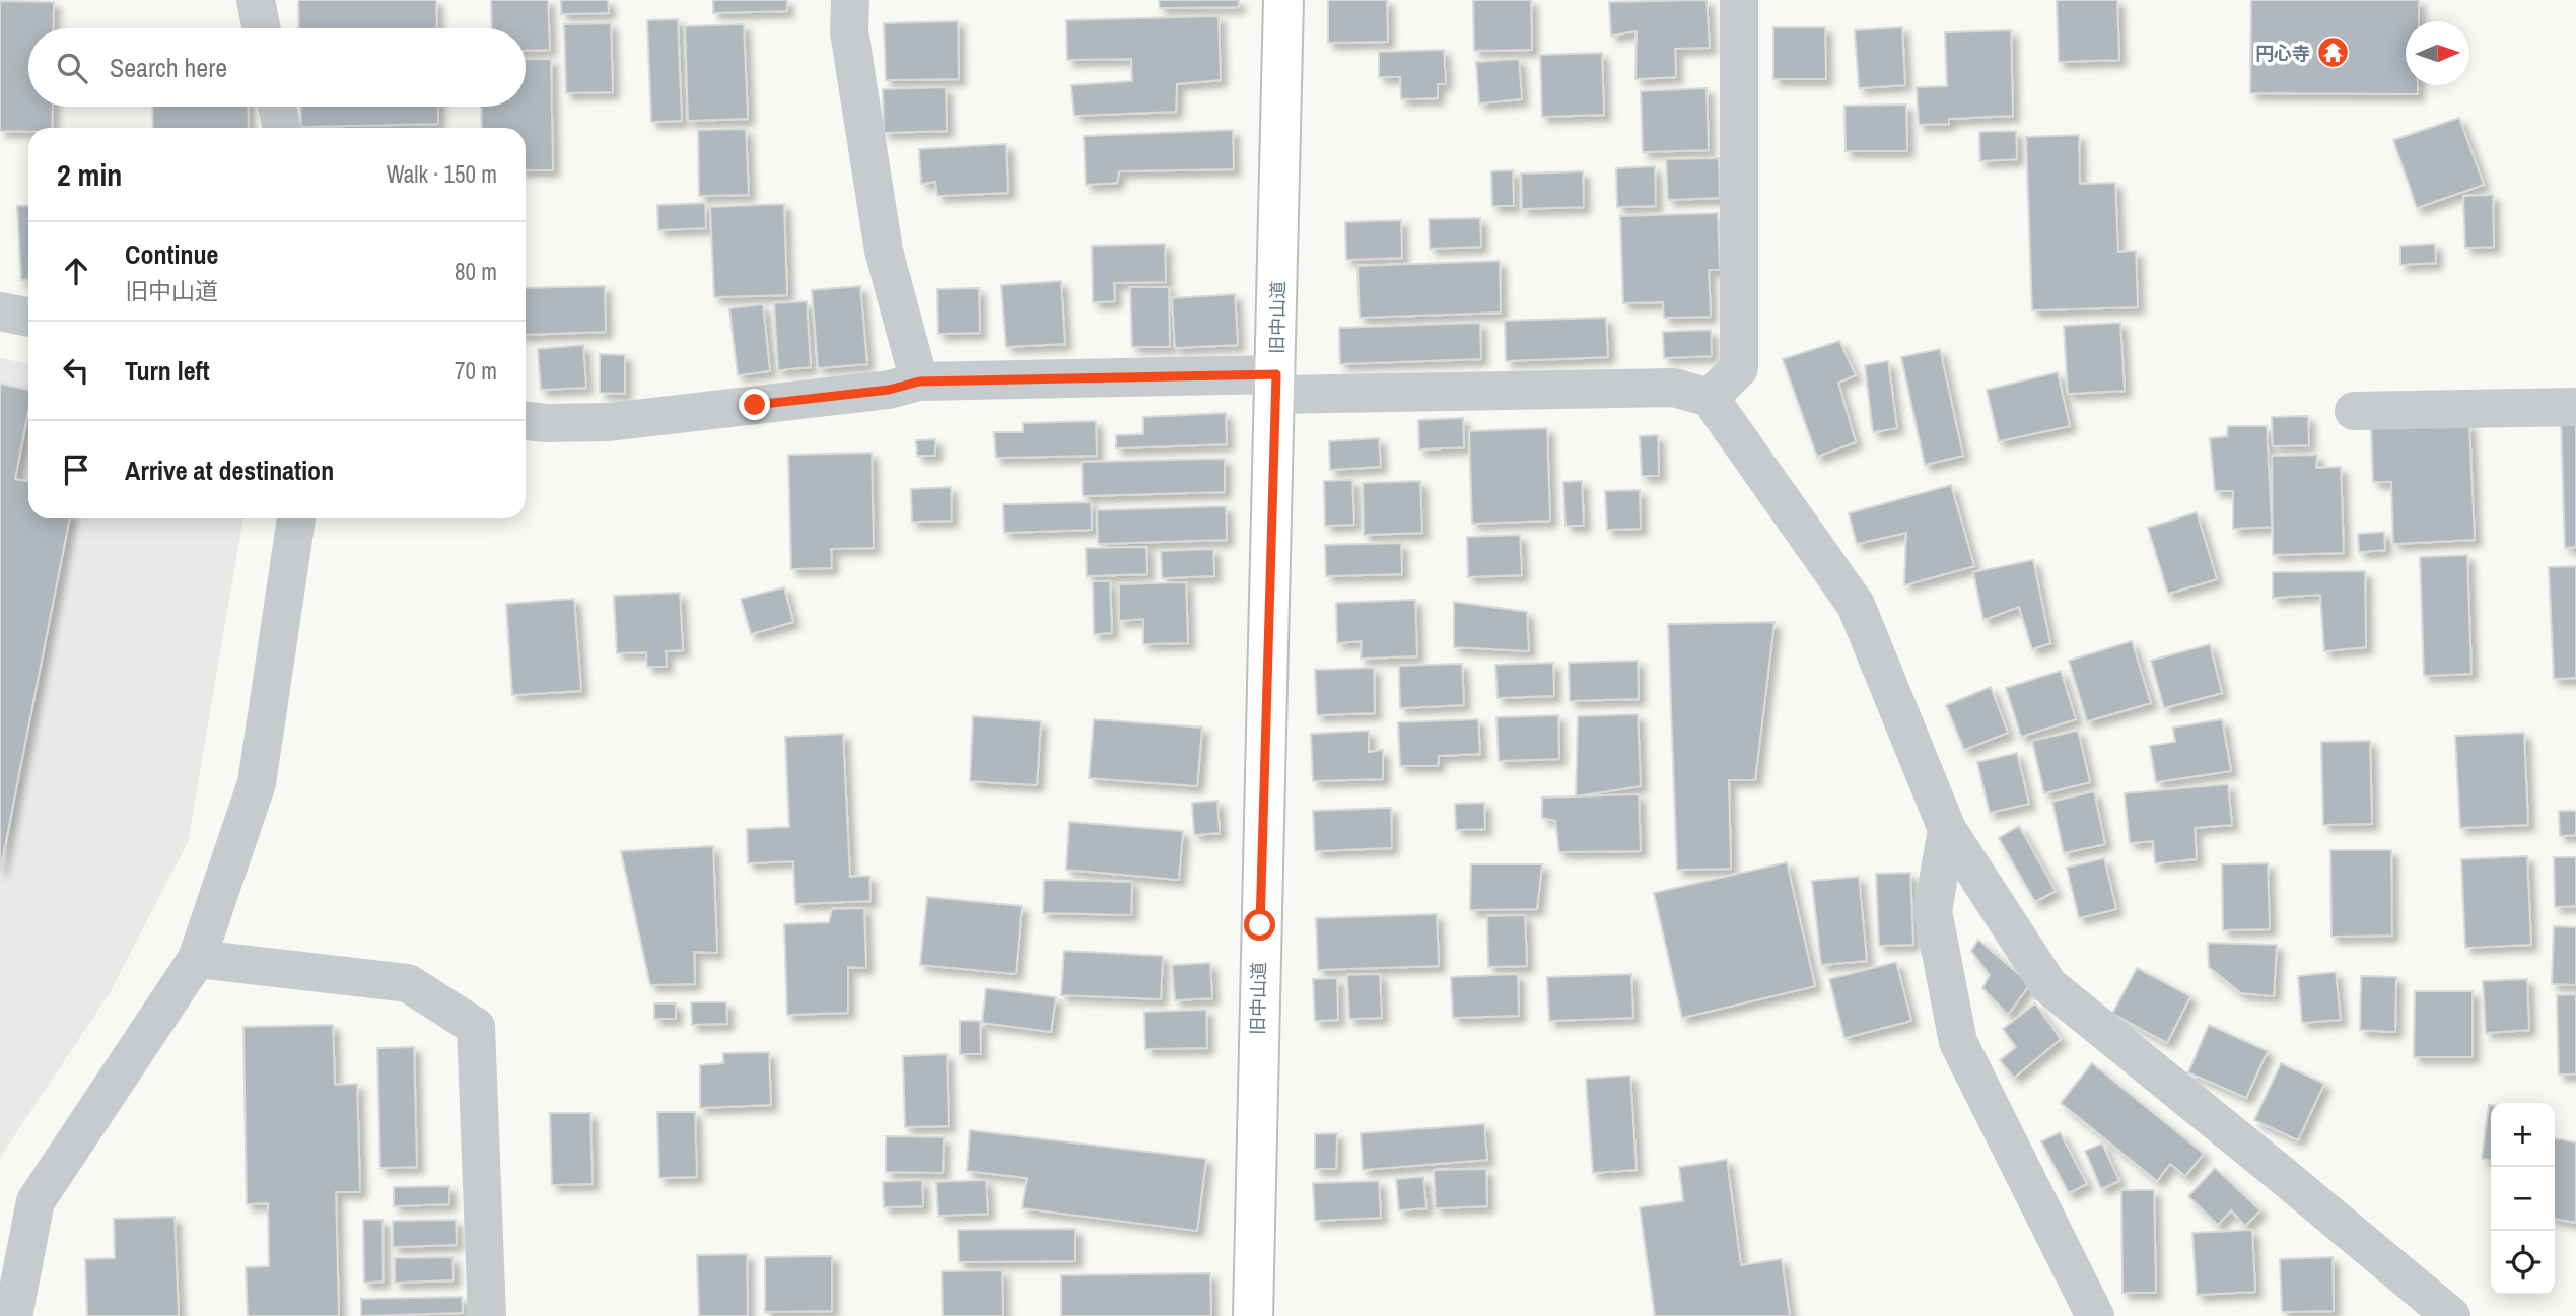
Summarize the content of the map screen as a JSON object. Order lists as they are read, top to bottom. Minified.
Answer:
{"streets":{"main road":["旧中山道"]},"places":{"temple":["円心寺"]},"north":"right","page":{"search":"Search here","heading":["2 min","Walk · 150 m"],"list":[["Continue","旧中山道","80 m"],["Turn left","70 m"],"Arrive at destination"],"map_buttons":["+","−"]}}
